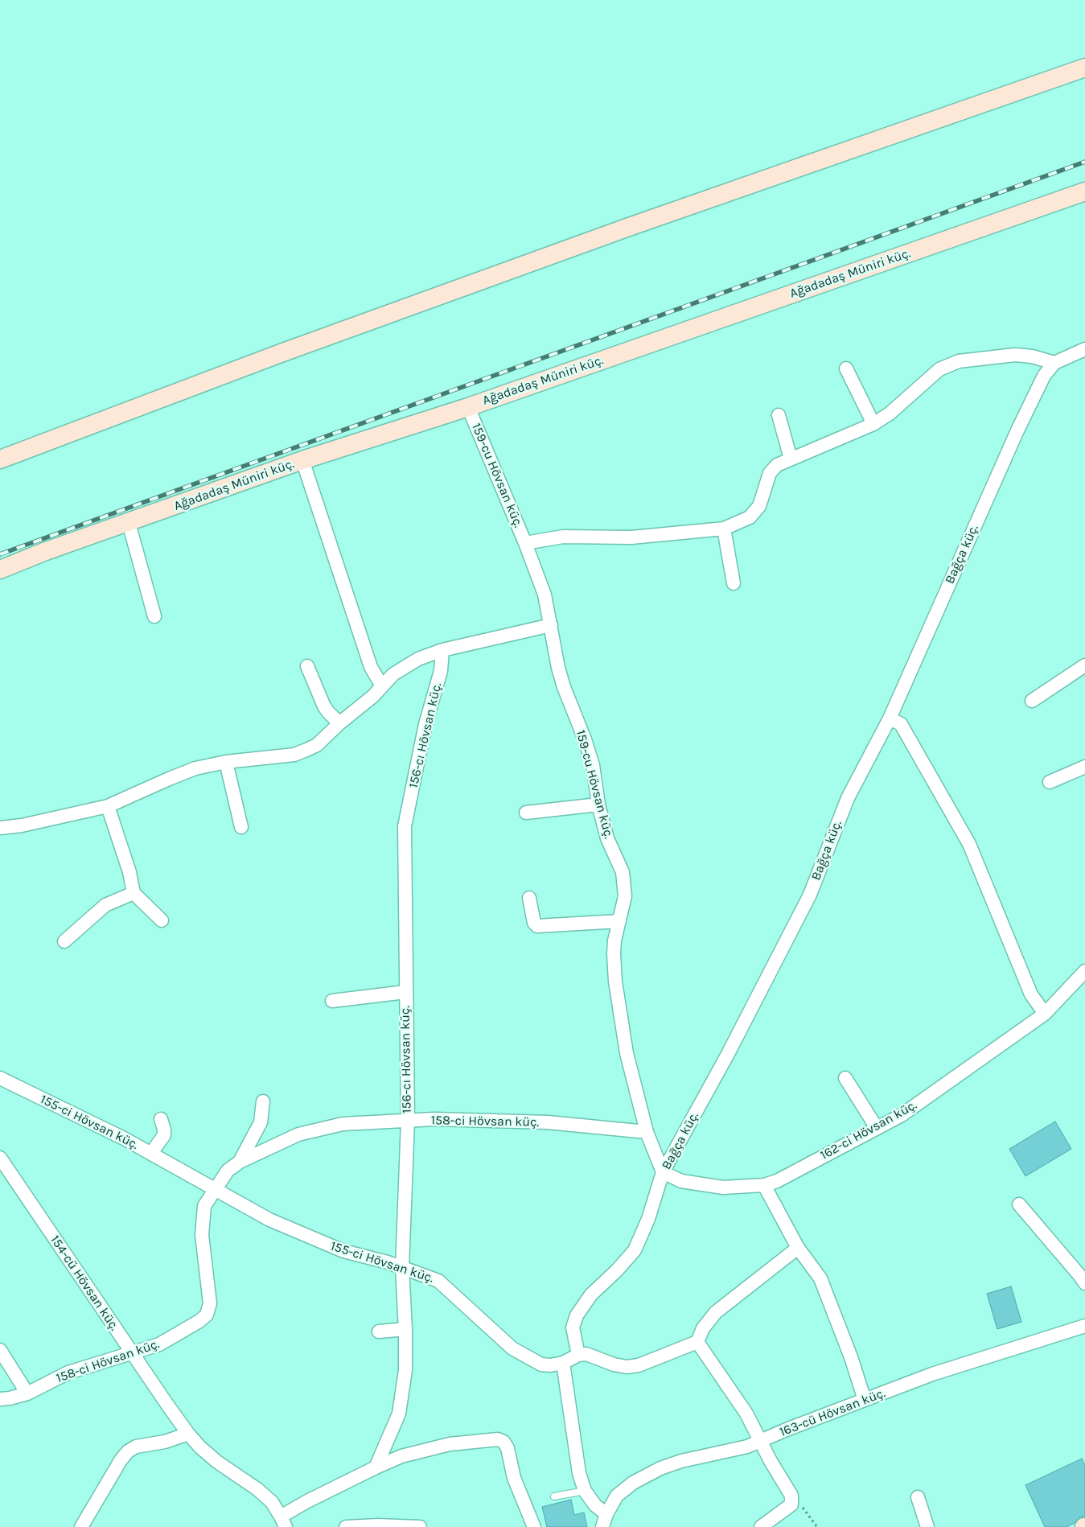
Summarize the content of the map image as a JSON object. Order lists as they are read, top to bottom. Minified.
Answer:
{"streets":{"street":["Ağadadaş Müniri küç.","159-cu Hövsan küç.","Bağça küç.","156-cı Hövsan küç.","158-ci Hövsan küç.","155-ci Hövsan küç.","162-ci Hövsan küç.","154-cü Hövsan küç.","163-cü Hövsan küç."]},"crossings":[["Ağadadaş Müniri küç.","159-cu Hövsan küç."],["159-cu Hövsan küç.","Bağça küç."],["159-cu Hövsan küç.","158-ci Hövsan küç."],["159-cu Hövsan küç.","162-ci Hövsan küç."],["Bağça küç.","155-ci Hövsan küç."],["Bağça küç.","162-ci Hövsan küç."],["156-cı Hövsan küç.","158-ci Hövsan küç."],["156-cı Hövsan küç.","155-ci Hövsan küç."],["158-ci Hövsan küç.","155-ci Hövsan küç."],["158-ci Hövsan küç.","154-cü Hövsan küç."]]}
